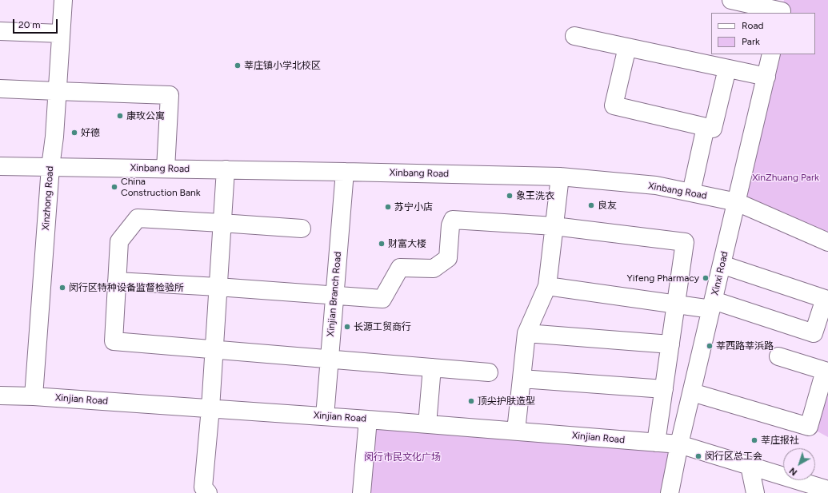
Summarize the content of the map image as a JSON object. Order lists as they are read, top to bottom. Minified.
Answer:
{"streets":{"street":["Xinbang Road","Xinzhong Road","Xinxi Road","Xinjian Branch Road","Xinjian Road"]},"crossings":[["Xinbang Road","Xinzhong Road"],["Xinbang Road","Xinxi Road"],["Xinbang Road","Xinjian Branch Road"],["Xinzhong Road","Xinjian Road"],["Xinxi Road","Xinjian Road"],["Xinjian Branch Road","Xinjian Road"]],"parks":["XinZhuang Park","闵行市民文化广场"],"places":["莘庄镇小学北校区","康玫公寓","好德","China Construction Bank","象王洗衣","良友","苏宁小店","财富大楼","Yifeng Pharmacy","闵行区特种设备监督检验所","长源工贸商行","莘西路莘浜路","顶尖护肤造型","莘庄报社","闵行区总工会"],"legend":["Road","Park"],"scale_bar":"20 m","north":"bottom left"}
